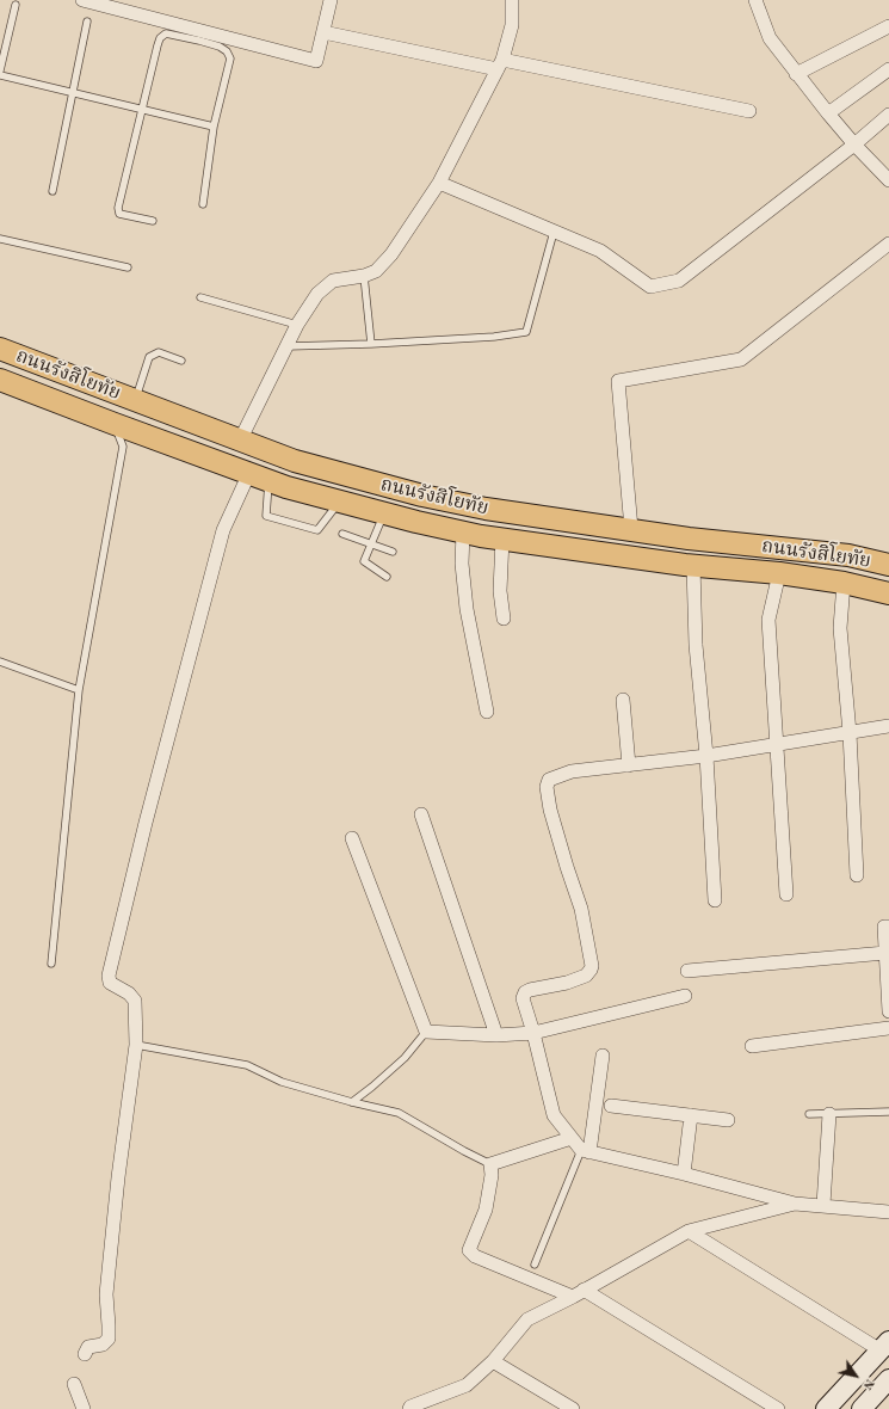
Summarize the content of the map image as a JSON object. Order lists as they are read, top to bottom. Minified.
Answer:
{"streets":{"main road":["ถนนรังสิโยทัย"]},"north":"bottom right"}
